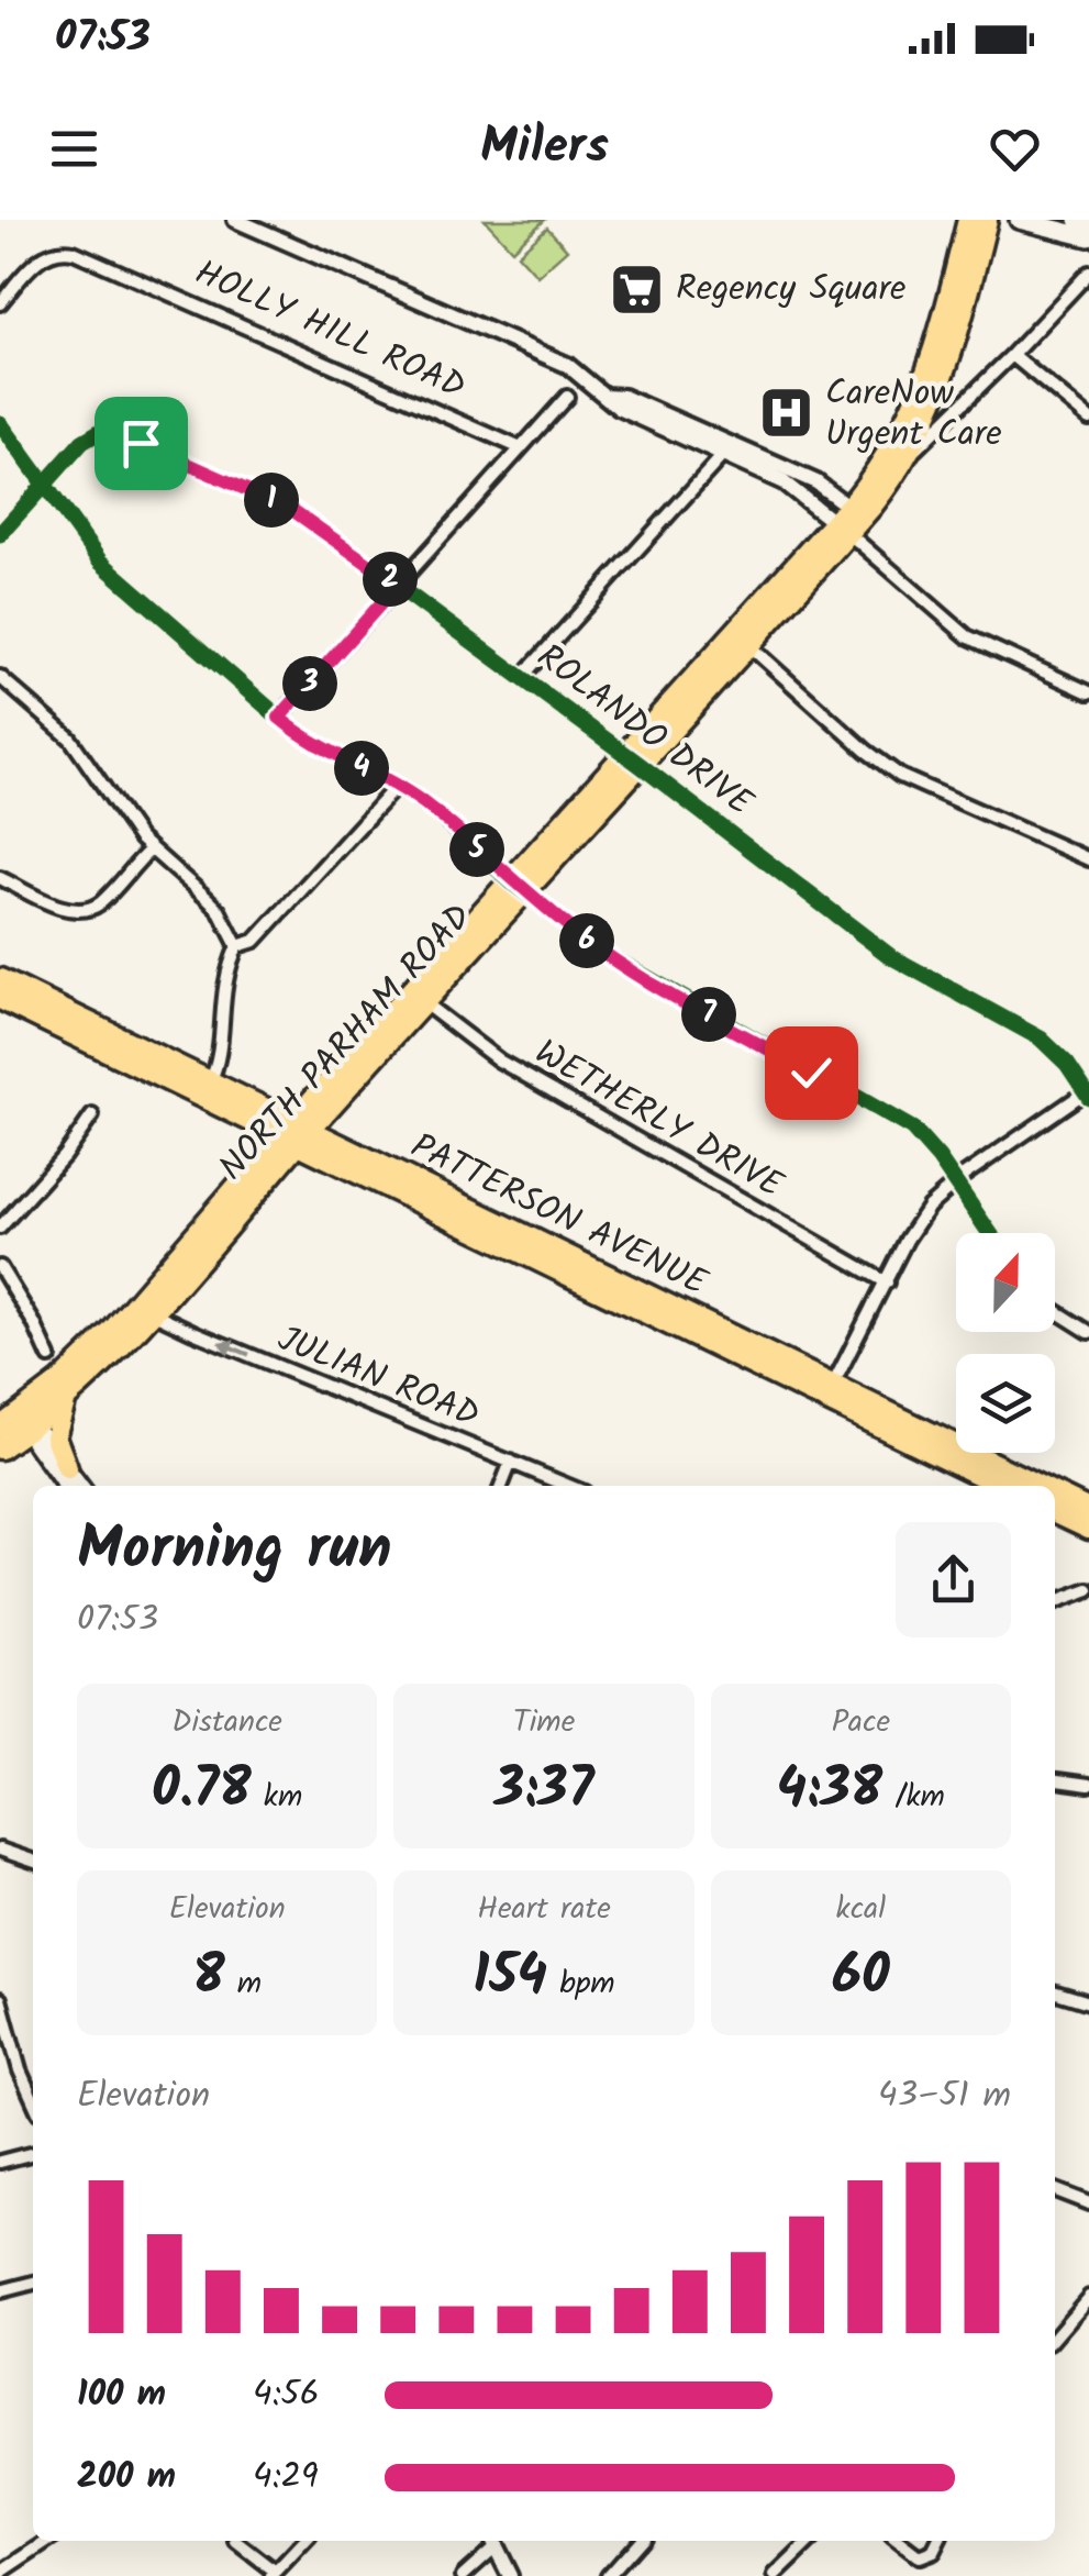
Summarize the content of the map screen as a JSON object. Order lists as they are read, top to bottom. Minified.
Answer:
{"streets":{"main road":["NORTH PARHAM ROAD","PATTERSON AVENUE"],"street":["HOLLY HILL ROAD","ROLANDO DRIVE","WETHERLY DRIVE","JULIAN ROAD"]},"crossings":[["ROLANDO DRIVE","NORTH PARHAM ROAD"],["NORTH PARHAM ROAD","WETHERLY DRIVE"],["NORTH PARHAM ROAD","PATTERSON AVENUE"],["NORTH PARHAM ROAD","JULIAN ROAD"]],"one_way":["JULIAN ROAD"],"places":{"supermarket":["Regency Square"],"hospital":["CareNow Urgent Care"]},"north":"top","page":{"status":"07:53","header":"Milers","pins":["1","2","3","4","5","6","7"],"heading":["Morning run","07:53"],"stats":[["Distance","0.78 km"],["Time","3:37"],["Pace","4:38 /km"],["Elevation","8 m"],["Heart rate","154 bpm"],["kcal","60"]],"chart":["Elevation","43–51 m"],"list":[{"name":"100 m","note":"4:56"},{"name":"200 m","note":"4:29"}]}}
